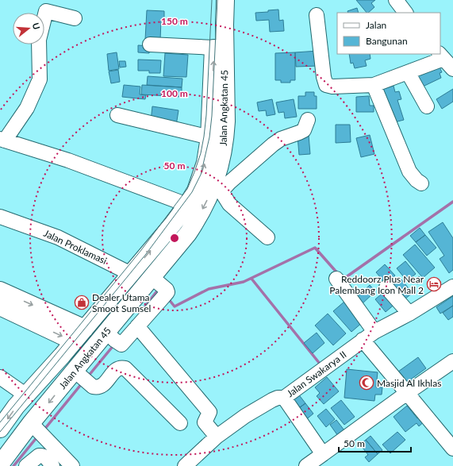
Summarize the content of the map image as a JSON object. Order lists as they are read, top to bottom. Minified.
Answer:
{"streets":{"main road":["Jalan Angkatan 45"],"street":["Jalan Proklamasi","Jalan Swakarya II"]},"crossings":[["Jalan Angkatan 45","Jalan Proklamasi"]],"places":{"hotel":["Reddoorz Plus Near Palembang Icon Mall 2"],"shop":["Dealer Utama Smoot Sumsel"],"mosque":["Masjid Al Ikhlas"]},"legend":["Jalan","Bangunan"],"scale_bar":"50 m","north":"right","rings":["150 m","100 m","50 m"]}
